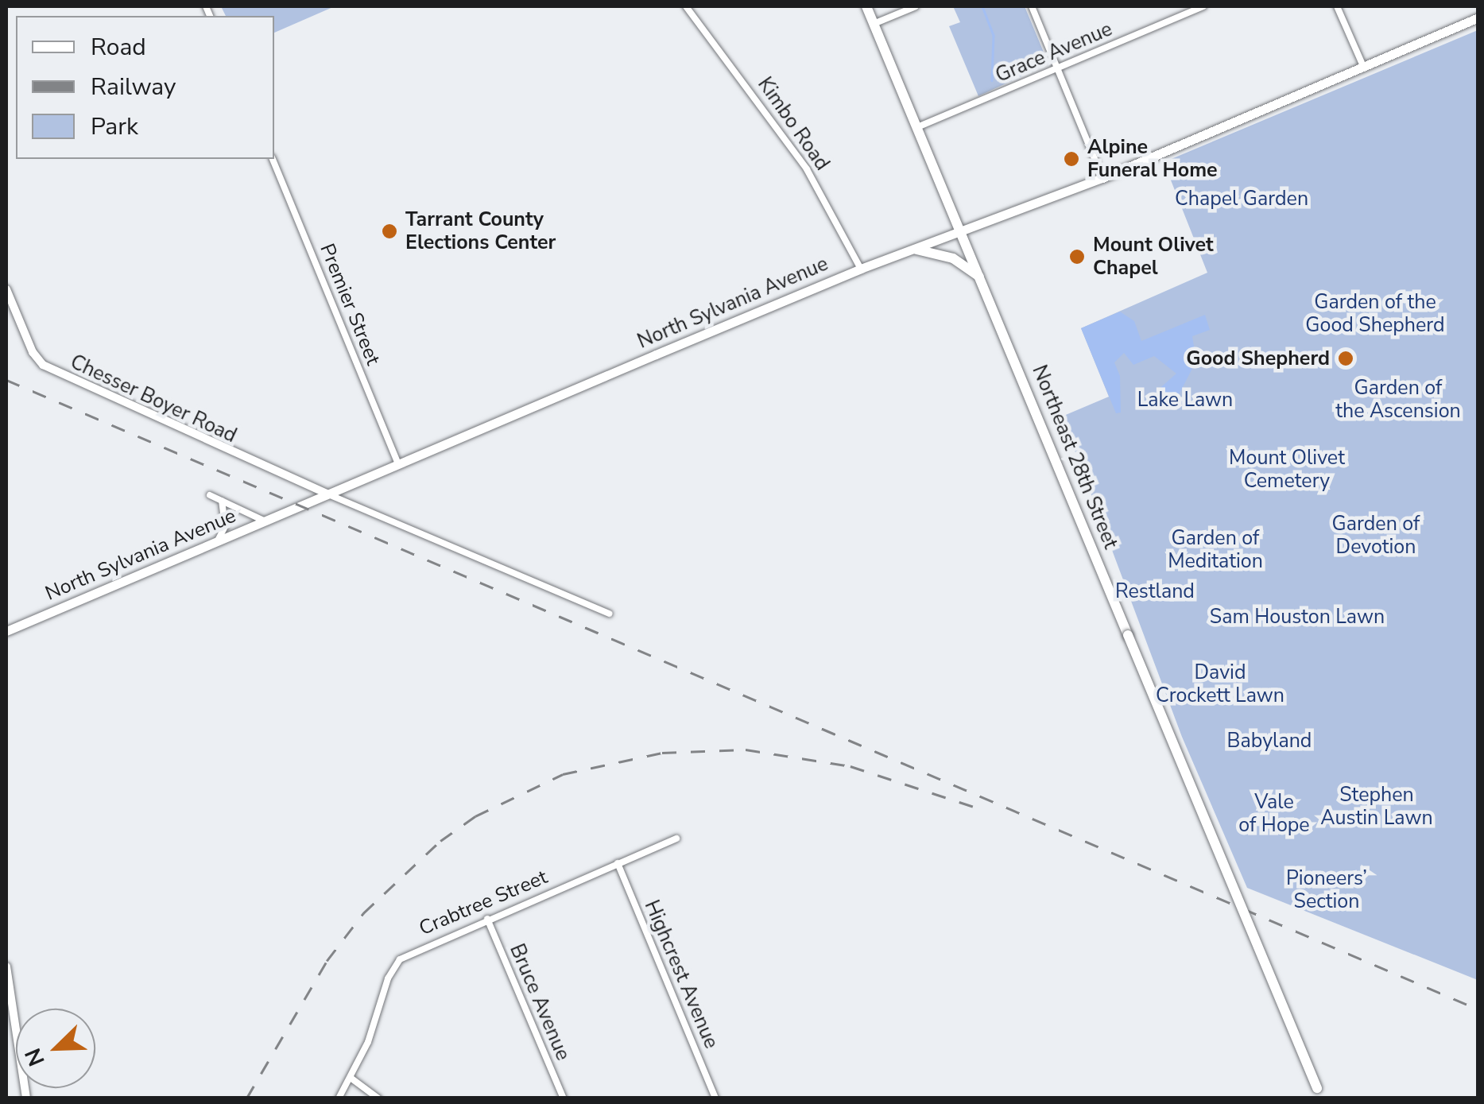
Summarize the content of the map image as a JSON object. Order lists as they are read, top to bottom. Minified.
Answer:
{"streets":{"main road":["North Sylvania Avenue","Northeast 28th Street"],"street":["Grace Avenue","Kimbo Road","Premier Street","Chesser Boyer Road","Crabtree Street","Highcrest Avenue","Bruce Avenue"]},"crossings":[["Grace Avenue","Northeast 28th Street"],["Kimbo Road","North Sylvania Avenue"],["North Sylvania Avenue","Premier Street"],["North Sylvania Avenue","Chesser Boyer Road"],["North Sylvania Avenue","Northeast 28th Street"],["Crabtree Street","Highcrest Avenue"],["Crabtree Street","Bruce Avenue"]],"parks":["Chapel Garden","Garden of the Good Shepherd","Garden of the Ascension","Lake Lawn","Mount Olivet Cemetery","Garden of Devotion","Garden of Meditation","Restland","Sam Houston Lawn","David Crockett Lawn","Babyland","Stephen Austin Lawn","Vale of Hope","Pioneers’ Section"],"places":["Alpine Funeral Home","Tarrant County Elections Center","Mount Olivet Chapel","Good Shepherd"],"legend":["Road","Railway","Park"],"north":"bottom left"}
